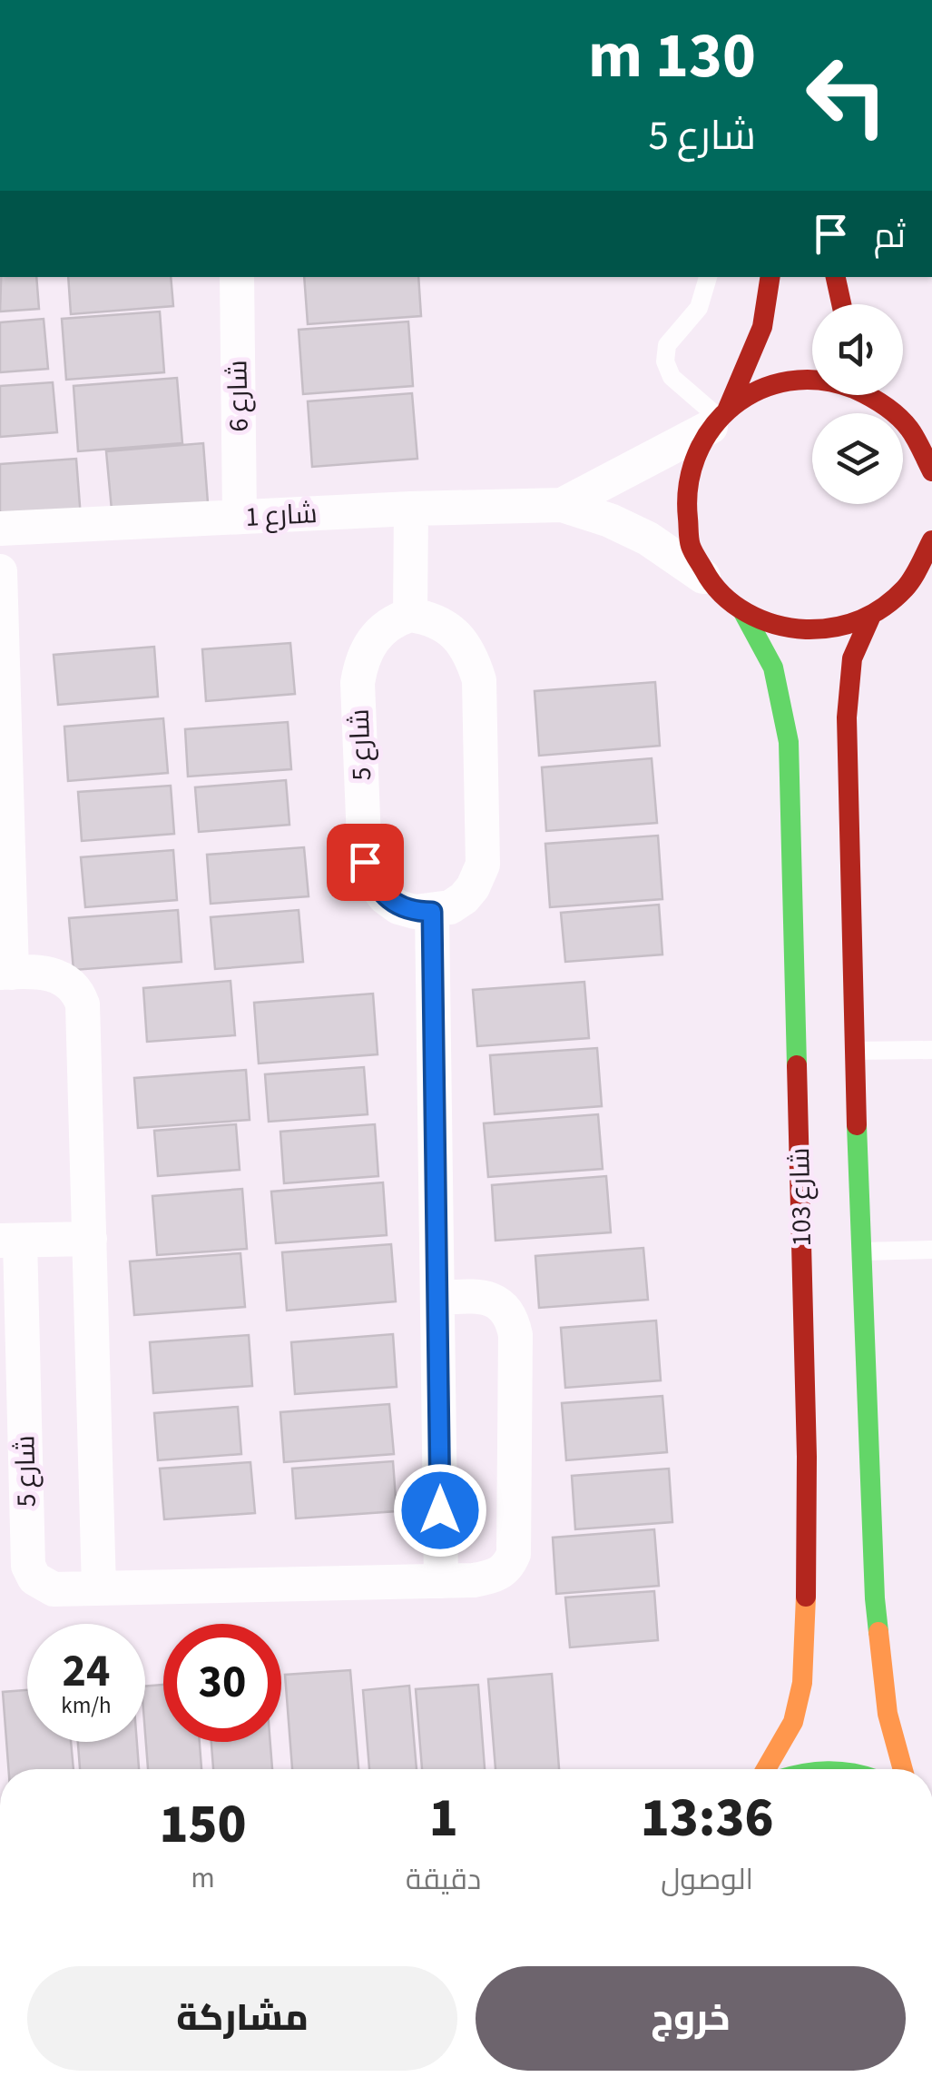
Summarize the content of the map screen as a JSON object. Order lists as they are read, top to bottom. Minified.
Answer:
{"streets":{"street":["شارع 6","شارع 1","شارع 5","شارع 103"]},"crossings":[["شارع 6","شارع 1"]],"page":{"turn":["130 m","شارع 5"],"then":"ثم","speed":"24 km/h","limit":"30","eta":["13:36","الوصول","1","دقيقة","150","m"],"buttons":["خروج","مشاركة"]}}
